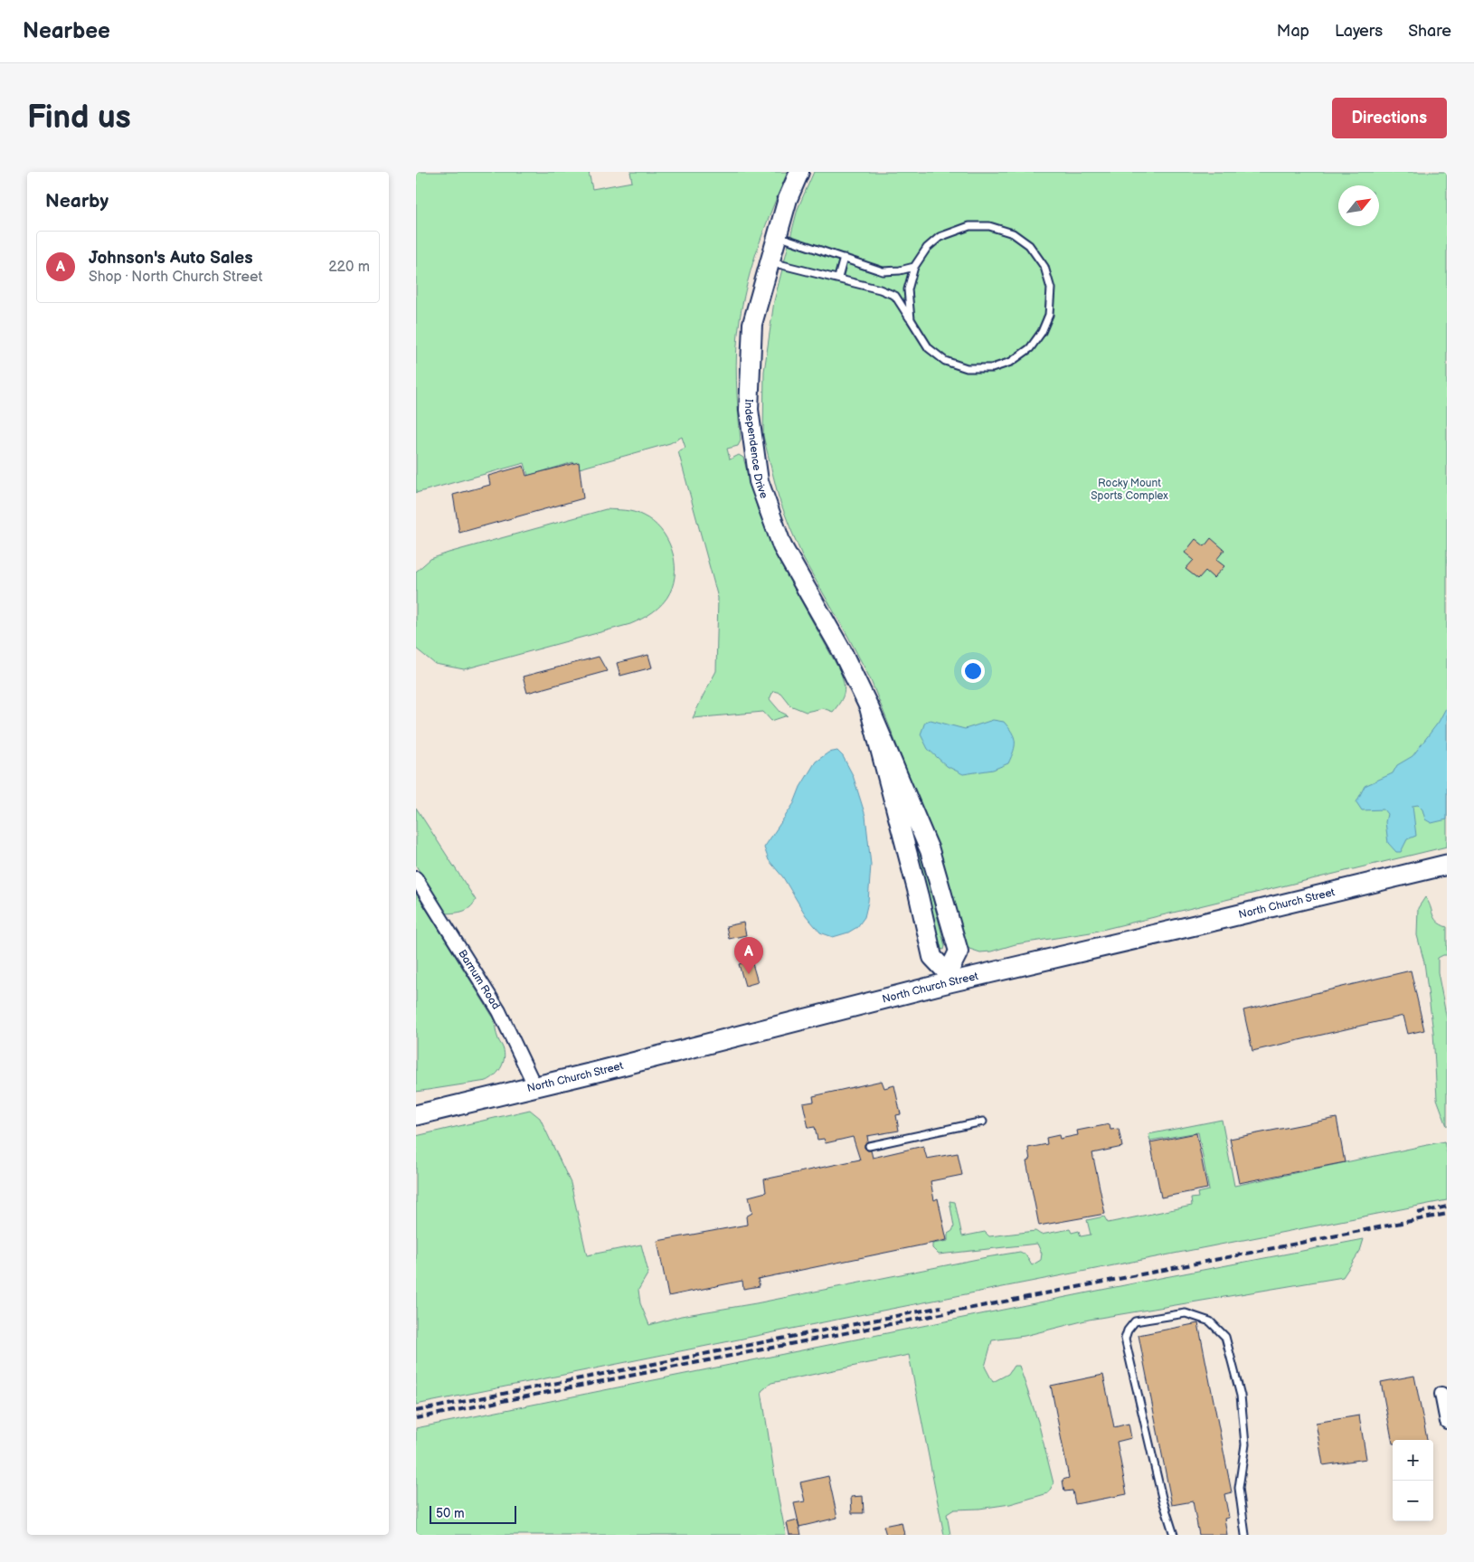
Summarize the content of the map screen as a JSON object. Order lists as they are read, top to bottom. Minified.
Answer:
{"streets":{"main road":["North Church Street"],"street":["Independence Drive","Barnum Road"]},"crossings":[["North Church Street","Barnum Road"]],"parks":["Rocky Mount Sports Complex"],"scale_bar":"50 m","north":"top right","page":{"header":"Nearbee","nav":["Map","Layers","Share"],"buttons":"Directions","title":"Find us","heading":"Nearby","list":[{"mark":"A","name":"Johnson's Auto Sales","note":"Shop · North Church Street","value":"220 m"}],"pins":"A","map_buttons":["+","−"],"scale":"50 m"}}
